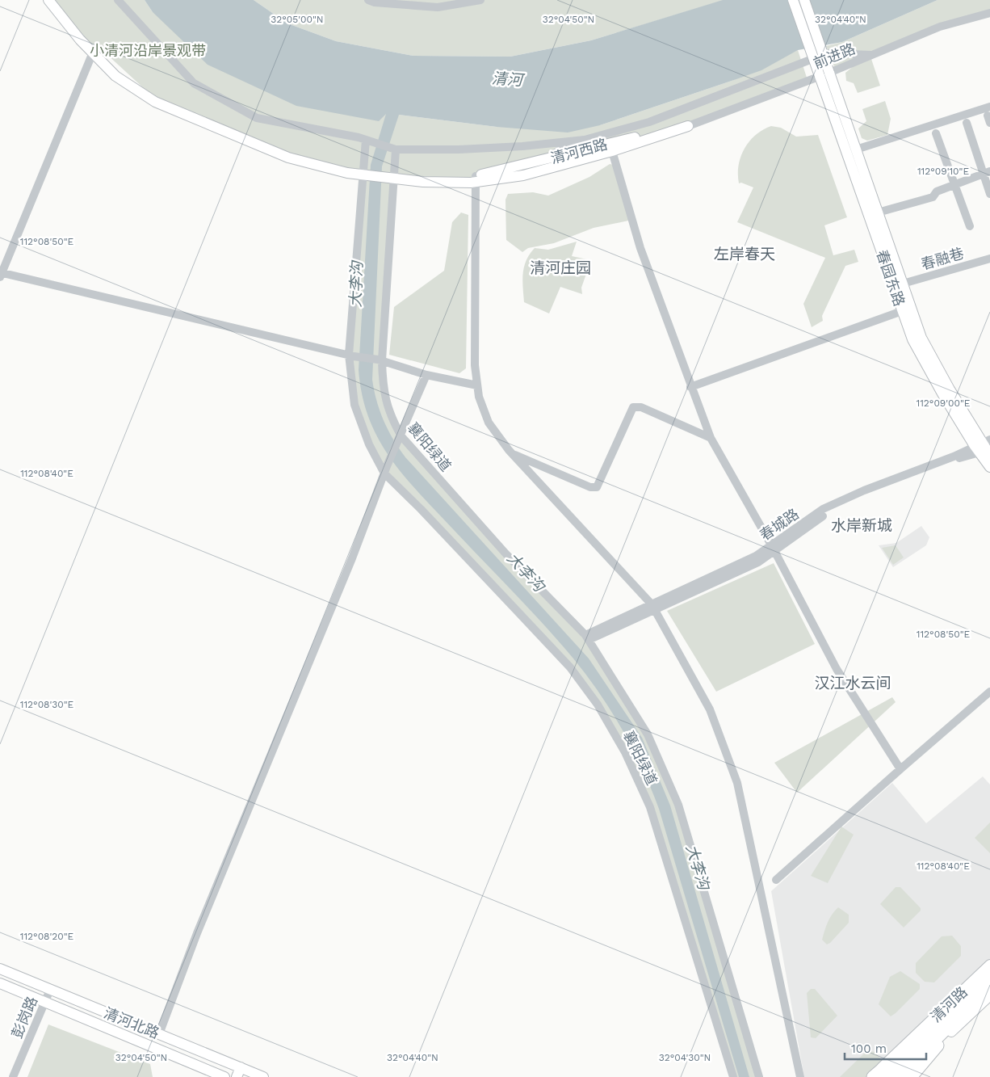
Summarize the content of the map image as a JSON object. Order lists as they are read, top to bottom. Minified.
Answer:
{"streets":{"main road":["清河西路","春园东路","清河路","清河北路"],"street":["前进路","春融巷","襄阳绿道","春城路","彭岗路"]},"crossings":[["前进路","清河西路"],["前进路","春园东路"],["春融巷","春园东路"],["春园东路","春城路"],["襄阳绿道","春城路"],["彭岗路","清河北路"]],"districts":["左岸春天","清河庄园","水岸新城","汉江水云间"],"water":["清河","大李沟"],"parks":["小清河沿岸景观带"],"scale_bar":"100 m","coordinates":["32°05'00\"N","32°04'50\"N","32°04'40\"N","112°09'10\"E","112°08'50\"E","112°09'00\"E","112°08'40\"E","112°08'30\"E","112°08'20\"E","32°04'30\"N"]}
